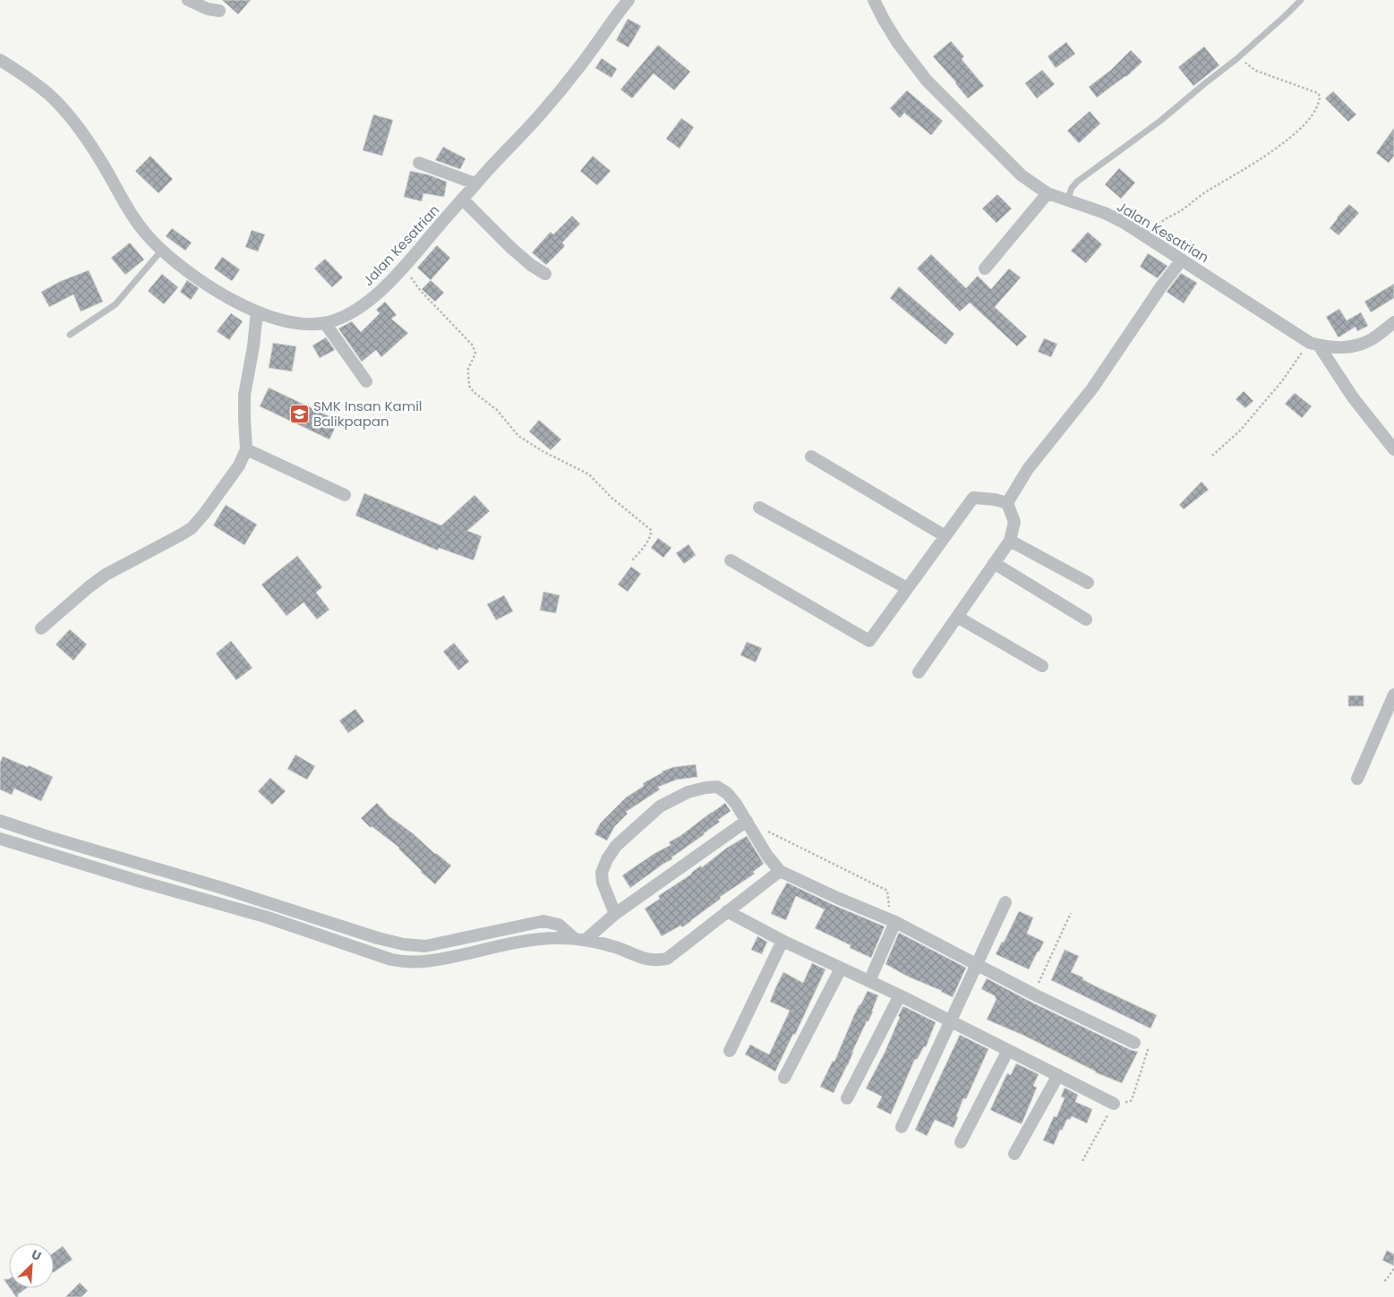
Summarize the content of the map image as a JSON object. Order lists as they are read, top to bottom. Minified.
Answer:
{"streets":{"street":["Jalan Kesatrian"]},"places":{"school or university":["SMK Insan Kamil Balikpapan"]},"north":"top right"}
